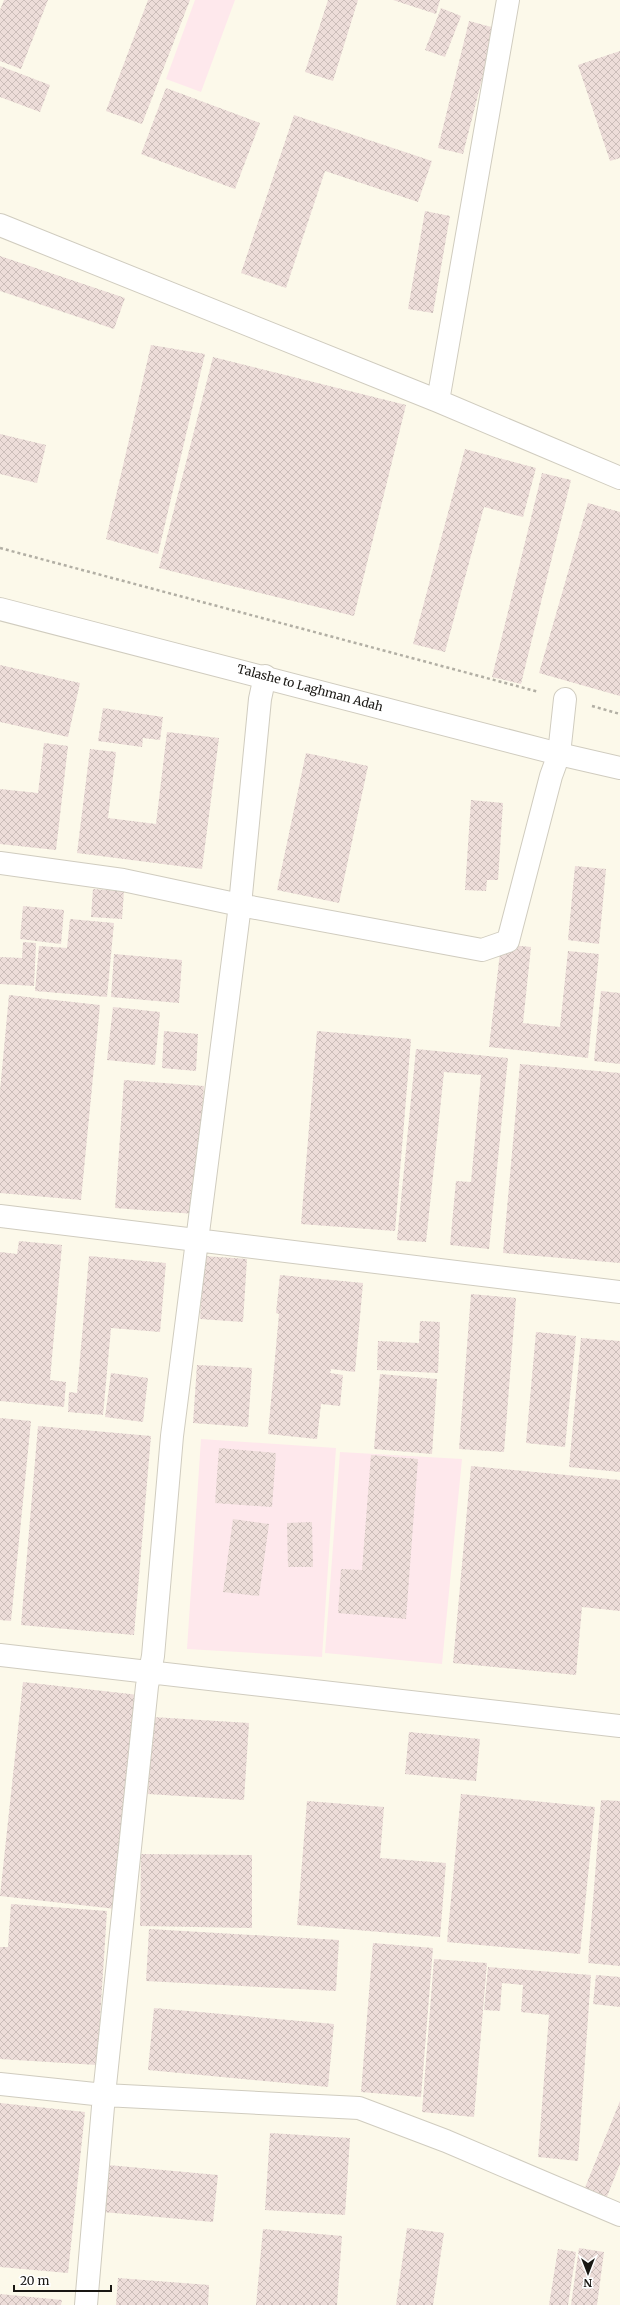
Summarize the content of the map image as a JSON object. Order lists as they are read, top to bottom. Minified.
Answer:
{"streets":{"street":["Talashe to Laghman Adah"]},"scale_bar":"20 m","north":"bottom"}
